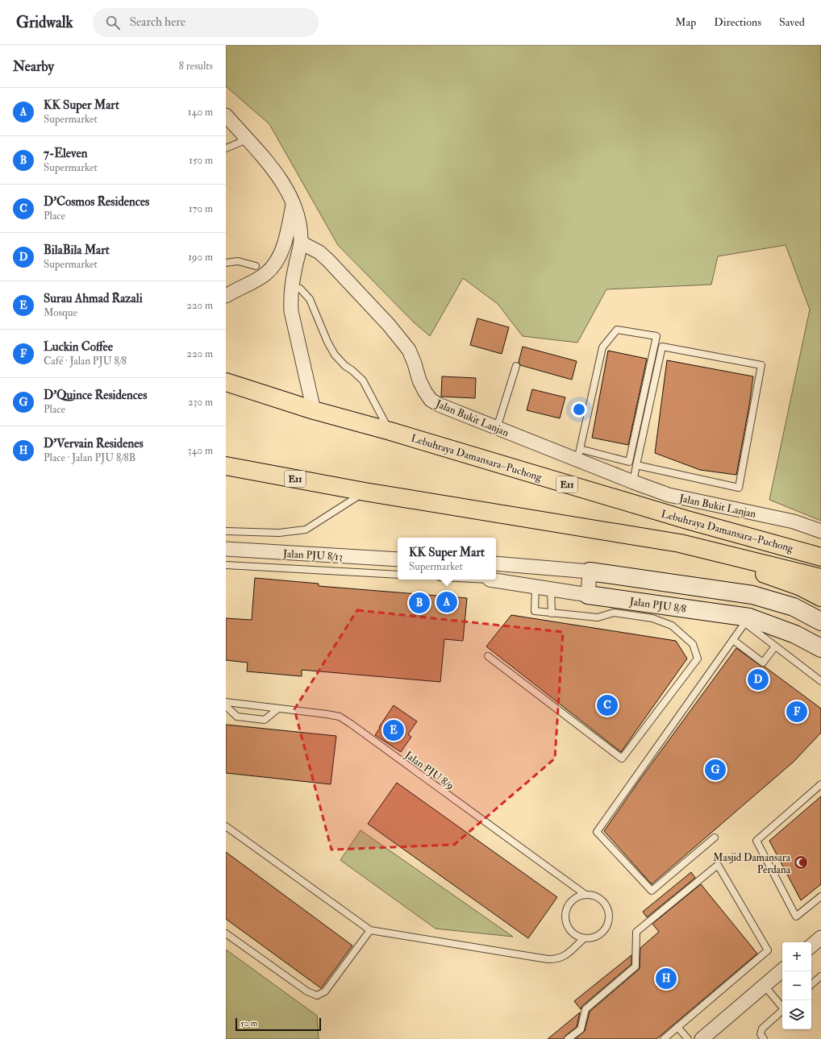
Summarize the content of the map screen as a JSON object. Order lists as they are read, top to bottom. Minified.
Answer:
{"streets":{"highway":["Lebuhraya Damansara–Puchong","E11"],"street":["Jalan Bukit Lanjan","Jalan PJU 8/13","Jalan PJU 8/8"],"lane":["Jalan PJU 8/9"]},"places":{"mosque":["Masjid Damansara Perdana"]},"scale_bar":"50 m","page":{"header":"Gridwalk","search":"Search here","nav":["Map","Directions","Saved"],"heading":["Nearby","8 results"],"list":[{"mark":"A","name":"KK Super Mart","note":"Supermarket","value":"140 m"},{"mark":"B","name":"7-Eleven","note":"Supermarket","value":"150 m"},{"mark":"C","name":"D'Cosmos Residences","note":"Place","value":"170 m"},{"mark":"D","name":"BilaBila Mart","note":"Supermarket","value":"190 m"},{"mark":"E","name":"Surau Ahmad Razali","note":"Mosque","value":"220 m"},{"mark":"F","name":"Luckin Coffee","note":"Café · Jalan PJU 8/8","value":"220 m"},{"mark":"G","name":"D'Quince Residences","note":"Place","value":"230 m"},{"mark":"H","name":"D'Vervain Residenes","note":"Place · Jalan PJU 8/8B","value":"340 m"}],"popup":["KK Super Mart","Supermarket"],"pins":["A","B","D","C","F","E","G","H"],"map_buttons":["+","−"],"scale":"50 m"}}
